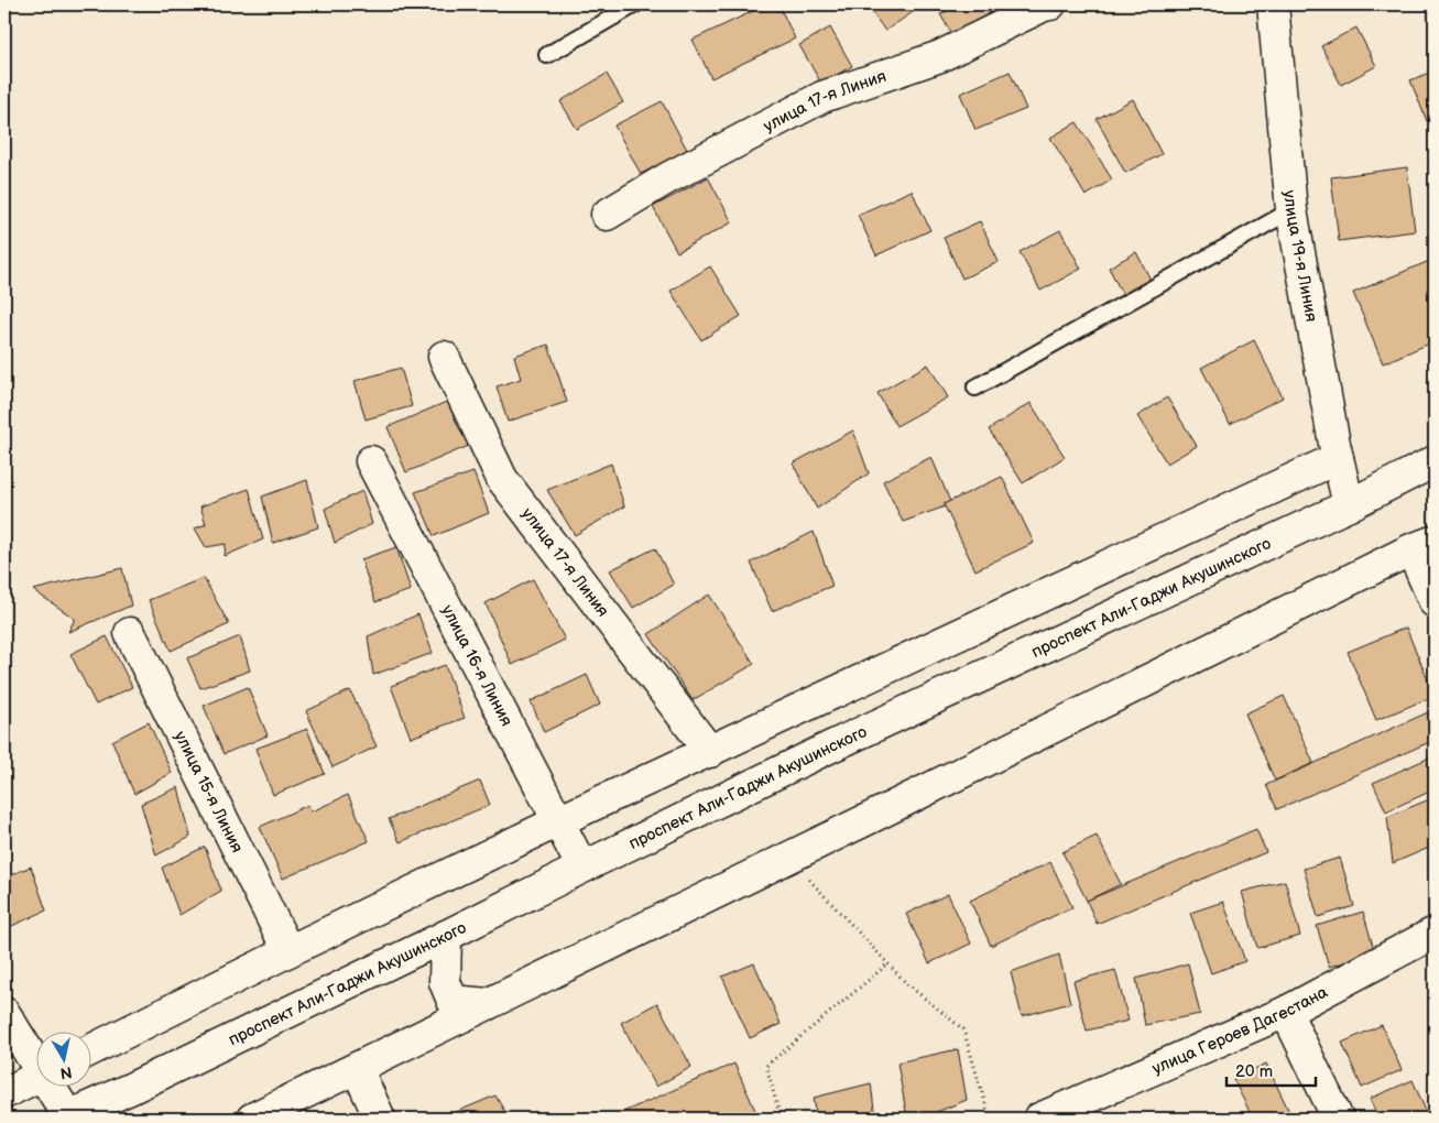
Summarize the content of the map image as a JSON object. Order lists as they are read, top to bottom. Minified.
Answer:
{"streets":{"street":["улица 17-я Линия","улица 19-я Линия","проспект Али-Гаджи Акушинского","улица 16-я Линия","улица 15-я Линия","улица Героев Дагестана"]},"crossings":[["улица 19-я Линия","проспект Али-Гаджи Акушинского"],["проспект Али-Гаджи Акушинского","улица 16-я Линия"]],"scale_bar":"20 m","north":"bottom"}
